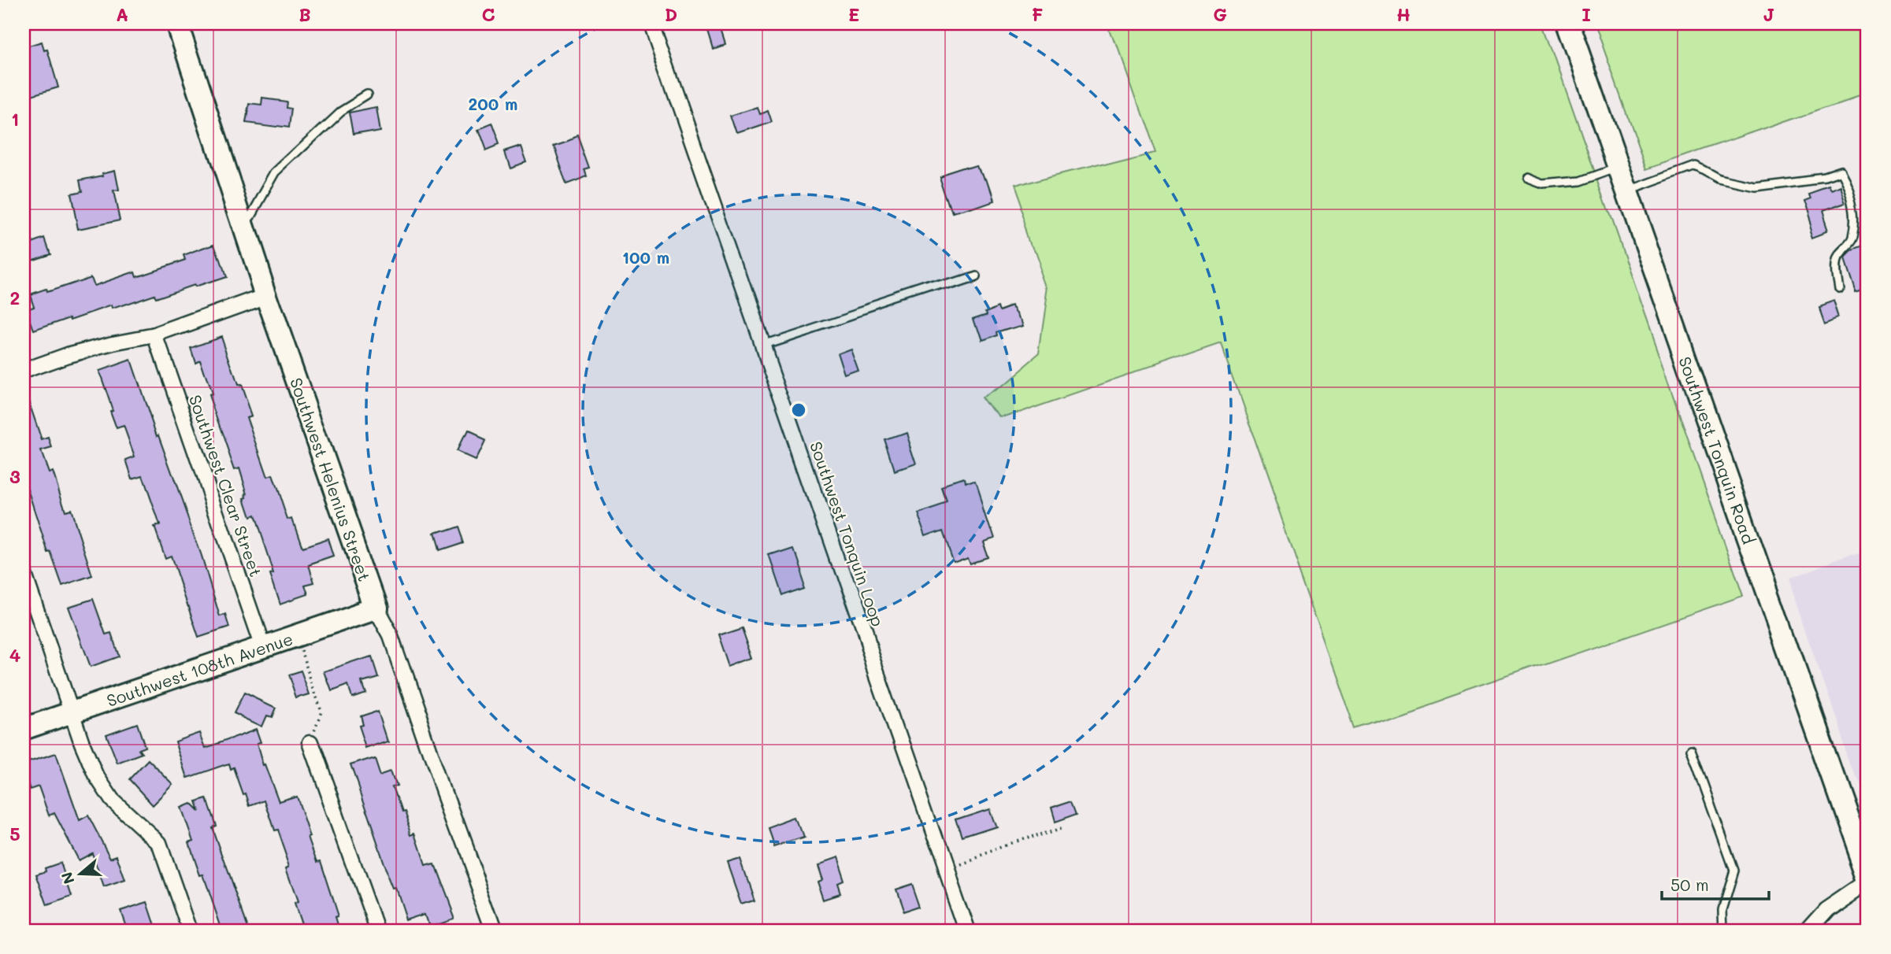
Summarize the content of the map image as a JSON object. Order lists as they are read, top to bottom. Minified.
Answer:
{"streets":{"street":["Southwest Tonquin Road","Southwest Helenius Street","Southwest Clear Street","Southwest Tonquin Loop","Southwest 108th Avenue"]},"crossings":[["Southwest Helenius Street","Southwest 108th Avenue"],["Southwest Clear Street","Southwest 108th Avenue"]],"scale_bar":"50 m","north":"left","grid":{"columns":["A","B","C","D","E","F","G","H","I","J"],"rows":["1","2","3","4","5"]},"rings":["200 m","100 m"]}
